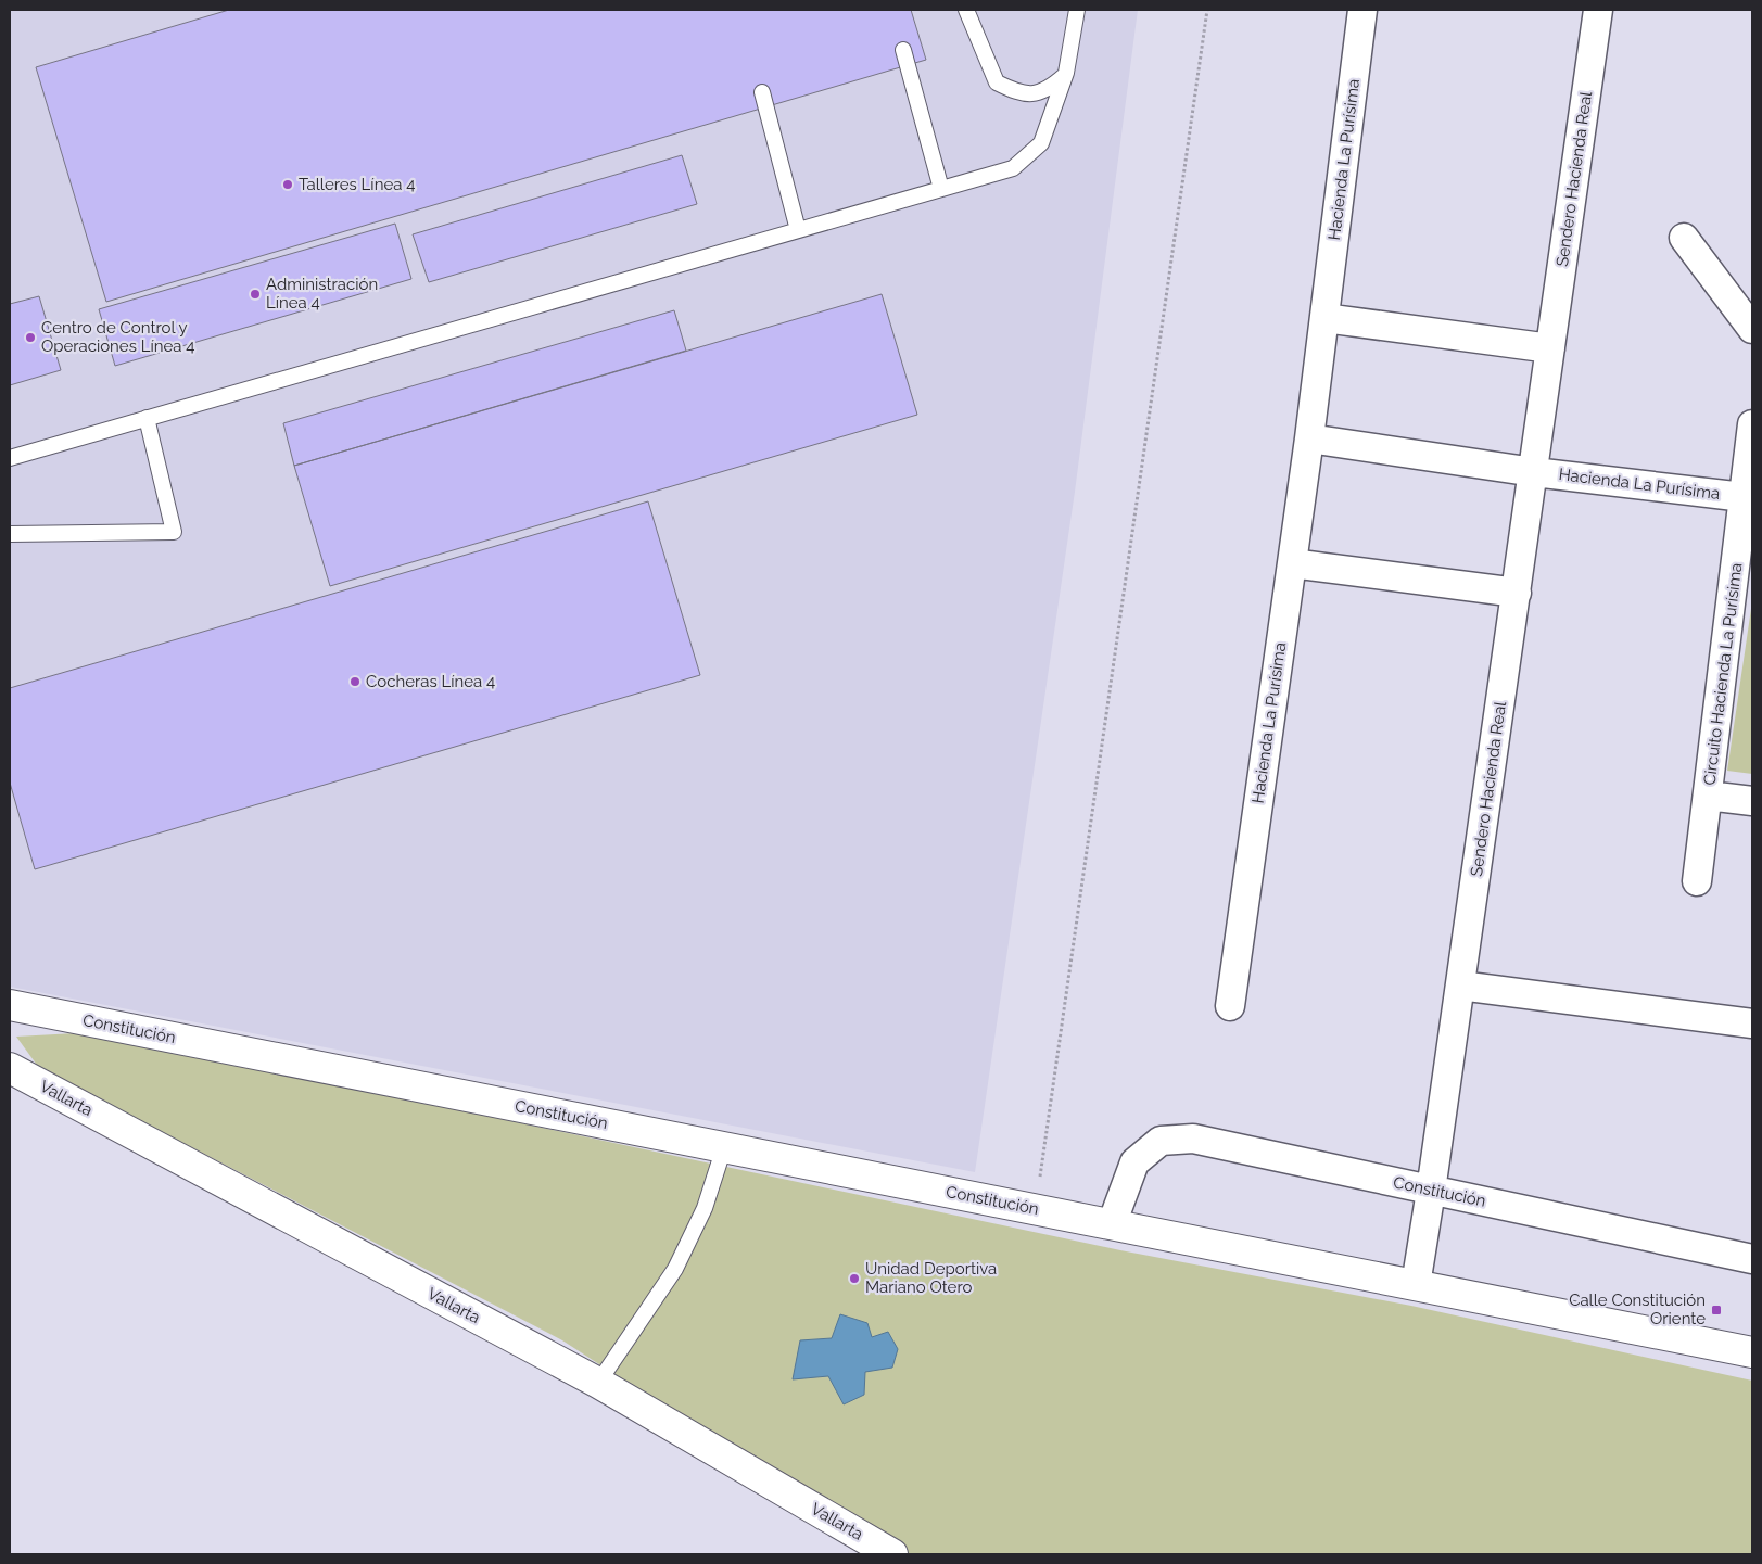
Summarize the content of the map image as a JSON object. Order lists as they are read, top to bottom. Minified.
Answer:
{"streets":{"main road":["Constitución","Vallarta"],"street":["Hacienda La Purísima","Sendero Hacienda Real","Circuito Hacienda La Purísima"]},"crossings":[["Hacienda La Purísima","Sendero Hacienda Real"],["Hacienda La Purísima","Circuito Hacienda La Purísima"],["Sendero Hacienda Real","Constitución"]],"places":{"other":["Talleres Línea 4","Administración Línea 4","Centro de Control y Operaciones Línea 4","Cocheras Línea 4","Unidad Deportiva Mariano Otero"],"transit":["Calle Constitución Oriente"]}}
